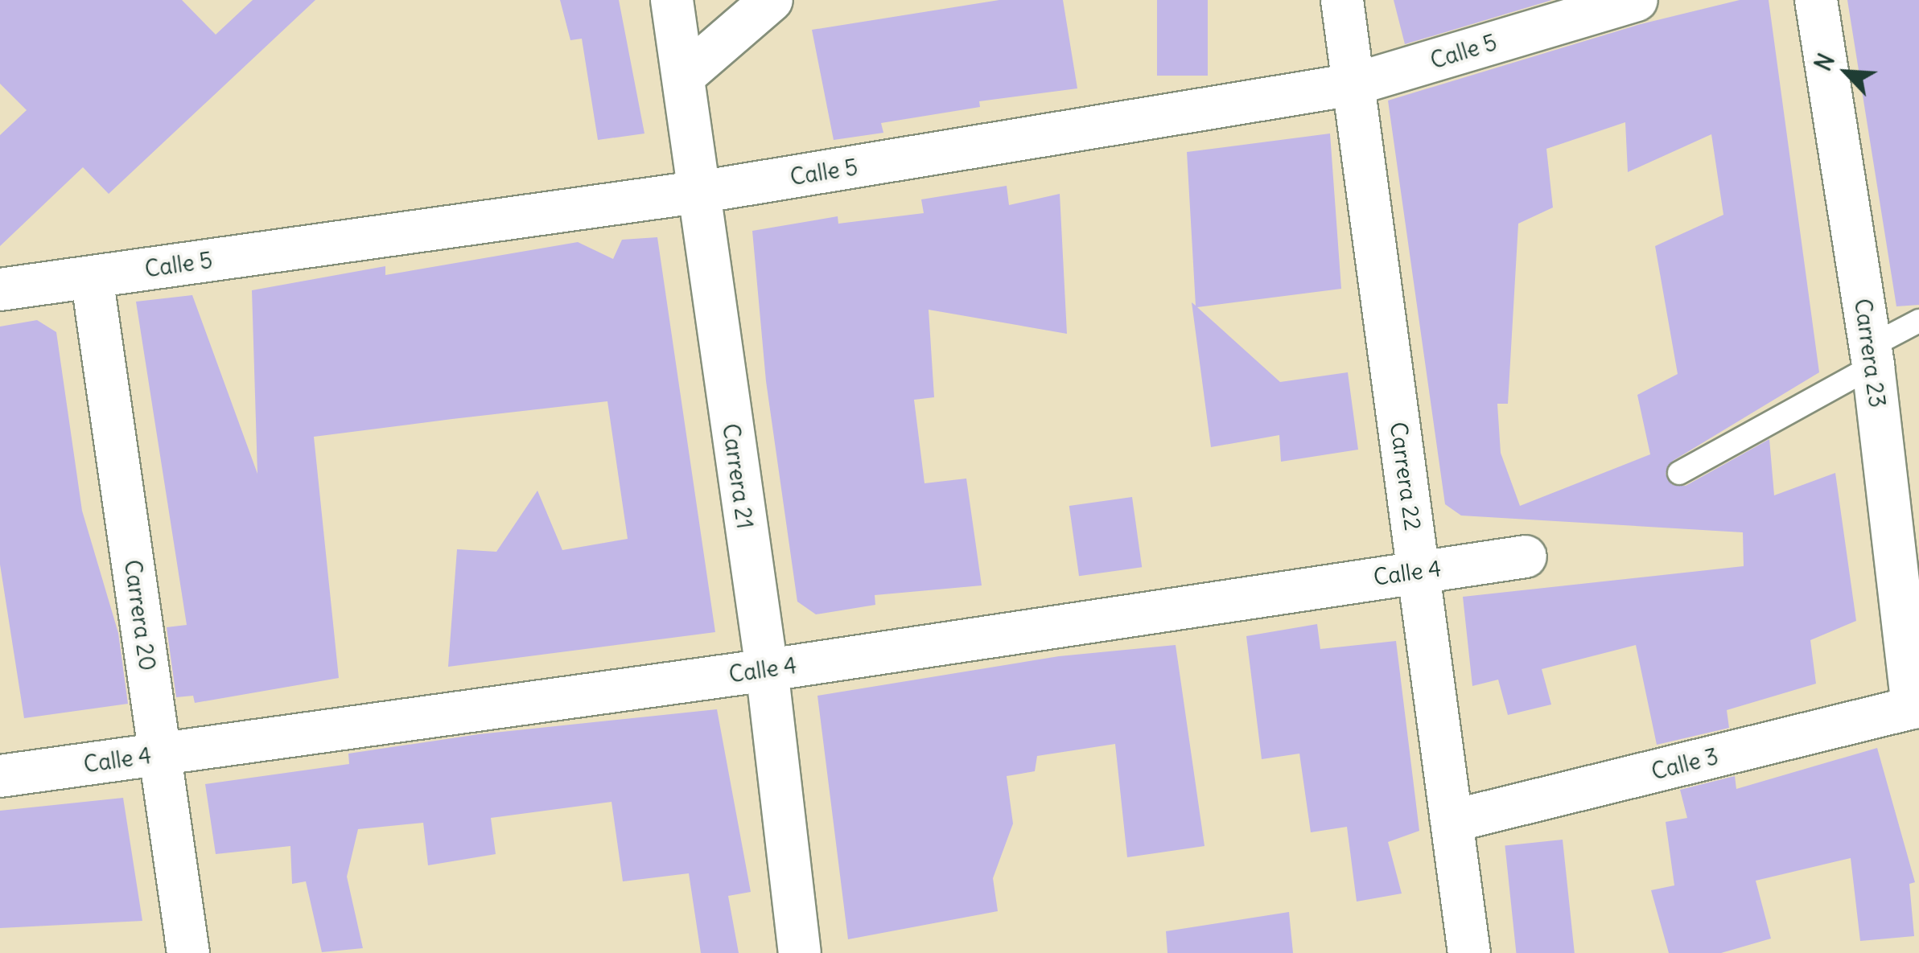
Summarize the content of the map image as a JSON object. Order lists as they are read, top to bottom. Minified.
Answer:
{"streets":{"street":["Calle 5","Carrera 23","Carrera 21","Carrera 22","Calle 4","Carrera 20","Calle 3"]},"crossings":[["Calle 5","Carrera 21"],["Calle 5","Carrera 22"],["Calle 5","Carrera 20"],["Carrera 23","Calle 3"],["Carrera 21","Calle 4"],["Carrera 22","Calle 4"],["Carrera 22","Calle 3"],["Calle 4","Carrera 20"]],"north":"top left"}
